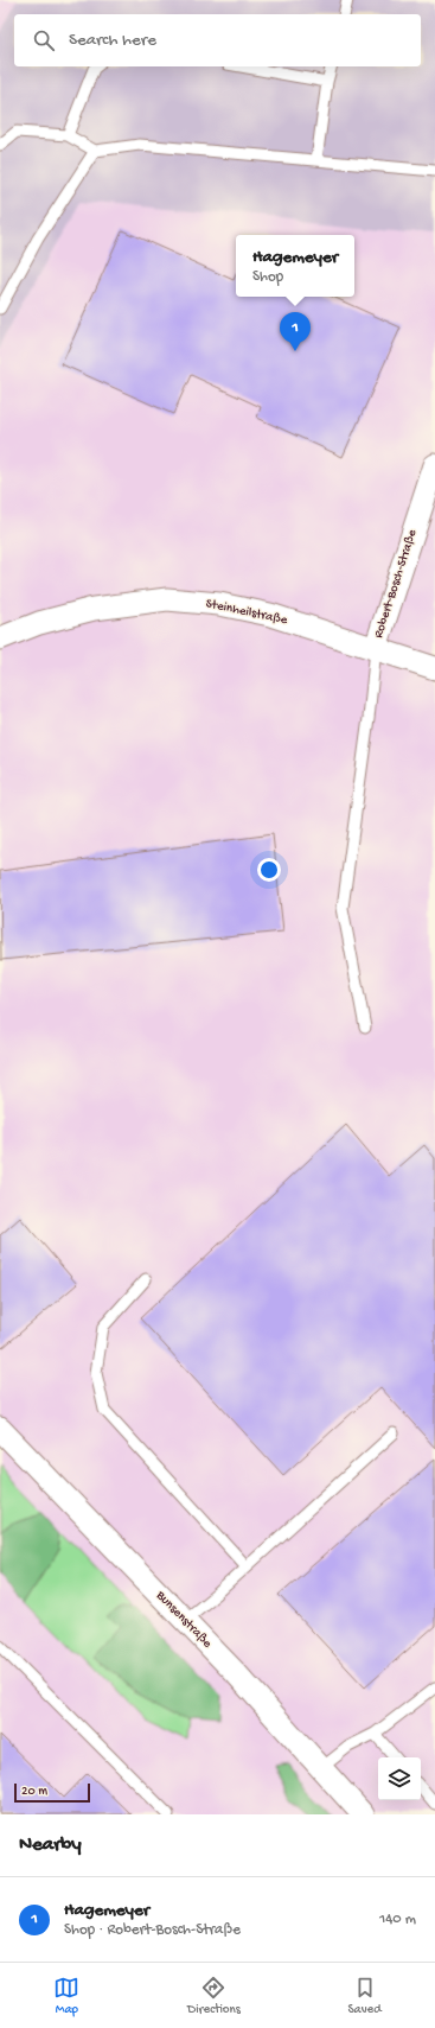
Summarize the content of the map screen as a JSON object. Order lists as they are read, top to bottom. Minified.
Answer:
{"streets":{"street":["Robert-Bosch-Straße","Steinheilstraße","Bunsenstraße"]},"crossings":[["Robert-Bosch-Straße","Steinheilstraße"]],"scale_bar":"20 m","page":{"search":"Search here","popup":["Hagemeyer","Shop"],"pins":"1","scale":"20 m","heading":"Nearby","list":[{"mark":"1","name":"Hagemeyer","note":"Shop · Robert-Bosch-Straße","value":"140 m"}],"nav":["Map","Directions","Saved"]}}
